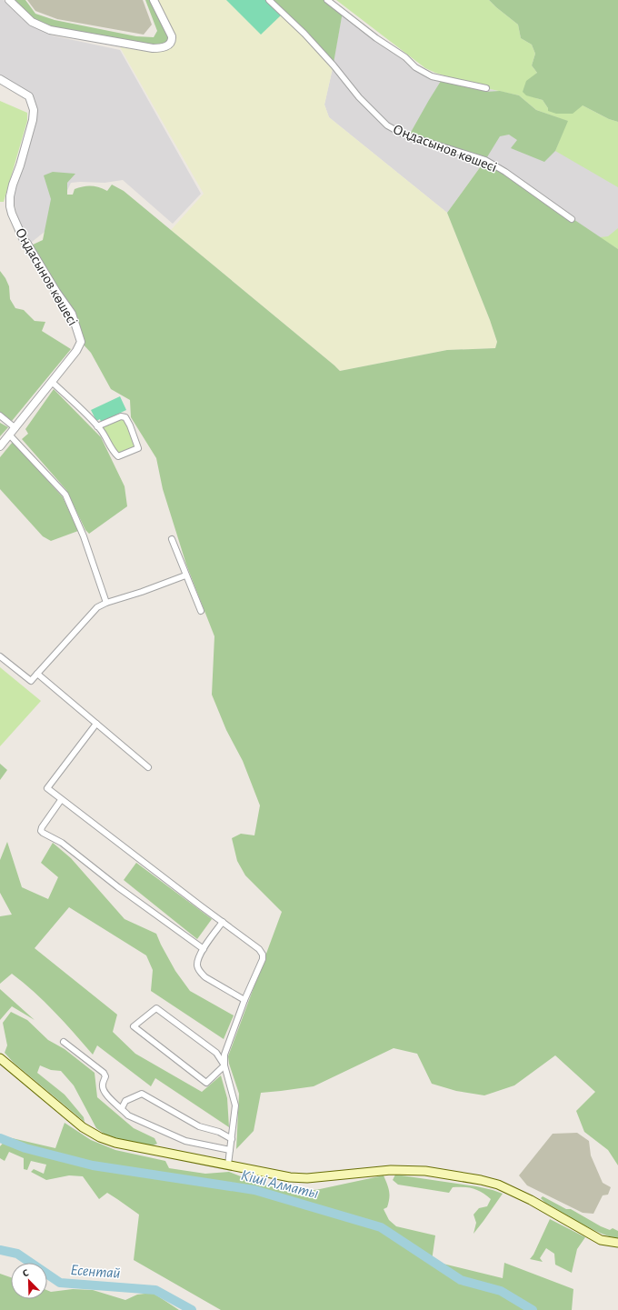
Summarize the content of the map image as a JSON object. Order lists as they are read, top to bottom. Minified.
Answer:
{"streets":{"street":["Оңдасынов көшесі"]},"water":["Кіші Алматы","Есентай"],"north":"top left"}
